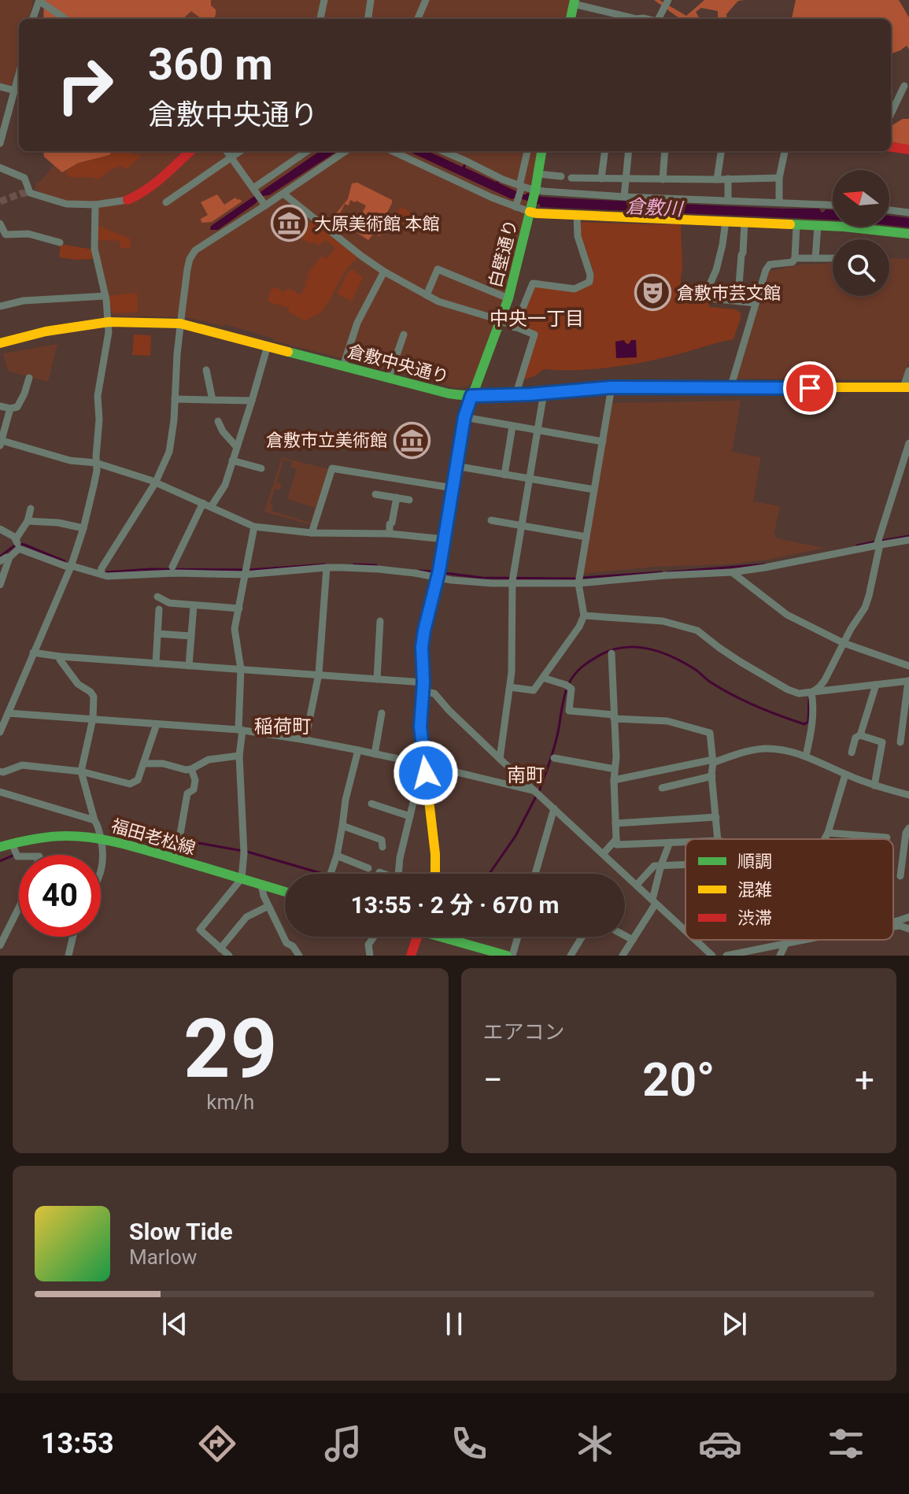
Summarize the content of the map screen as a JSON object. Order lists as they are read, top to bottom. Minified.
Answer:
{"streets":{"street":["白壁通り","倉敷中央通り","福田老松線"]},"crossings":[["白壁通り","倉敷中央通り"]],"districts":["中央一丁目","稲荷町","南町"],"water":["倉敷川"],"places":{"museum":["大原美術館 本館","倉敷市立美術館"],"theatre":["倉敷市芸文館"]},"legend":["順調","混雑","渋滞"],"north":"left","page":{"turn":["360 m","倉敷中央通り"],"limit":"40","trip":"13:55 · 2 分 · 670 m","tile":[["29","km/h"],"エアコン"],"heat":["−","20°","+"],"song":["Slow Tide","Marlow"],"tabs":"13:53"}}
